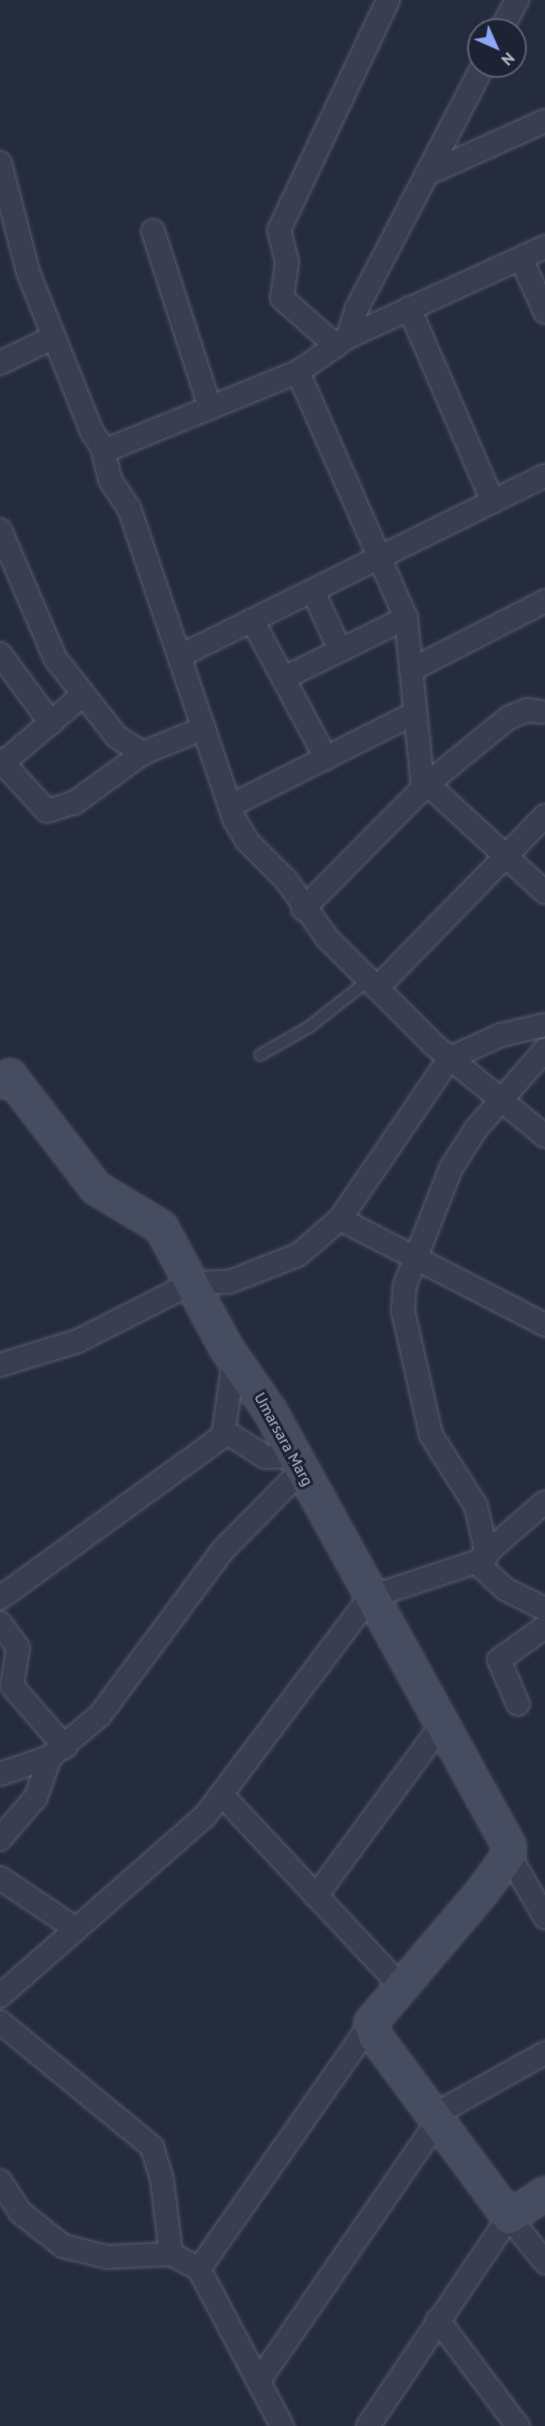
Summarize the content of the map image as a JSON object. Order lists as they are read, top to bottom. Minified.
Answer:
{"streets":{"street":["Umarsara Marg"]},"north":"bottom right"}
